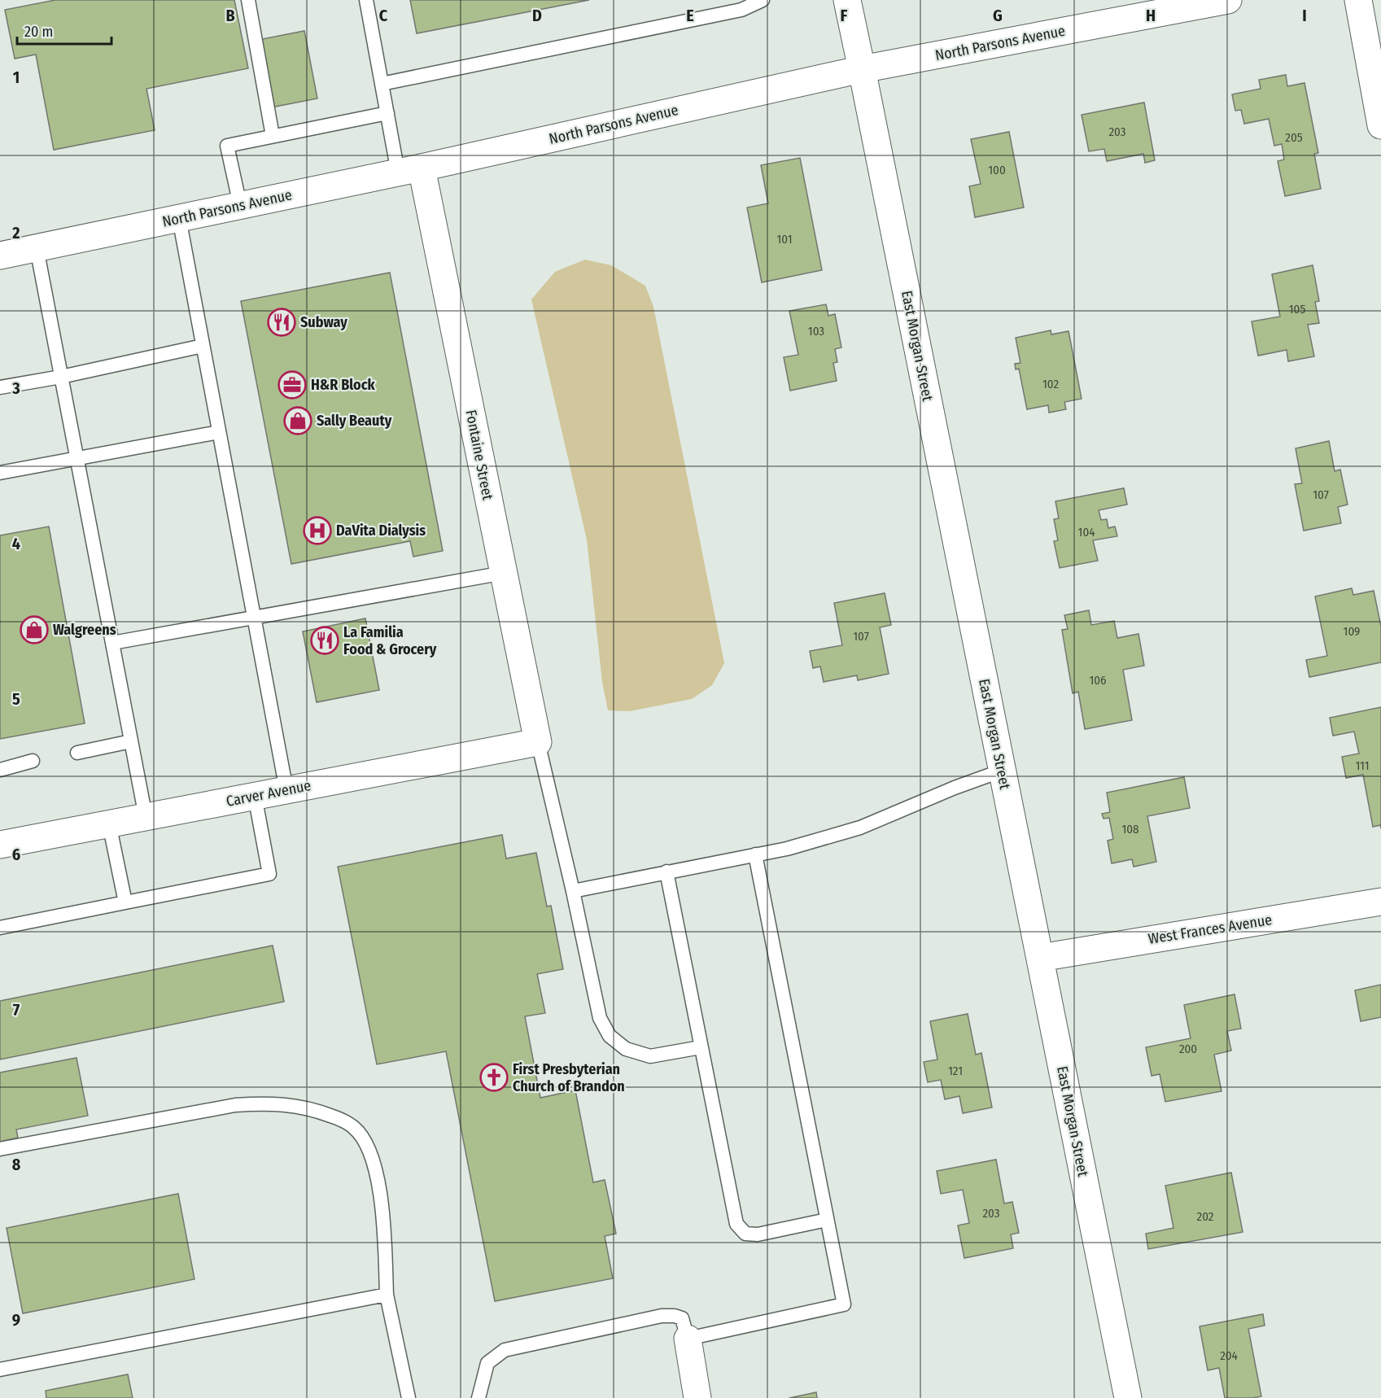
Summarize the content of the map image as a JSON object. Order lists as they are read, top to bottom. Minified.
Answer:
{"streets":{"street":["North Parsons Avenue","East Morgan Street","Fontaine Street","Carver Avenue","West Frances Avenue"]},"crossings":[["North Parsons Avenue","East Morgan Street"],["North Parsons Avenue","Fontaine Street"],["East Morgan Street","West Frances Avenue"],["Fontaine Street","Carver Avenue"]],"places":{"restaurant":["Subway","La Familia Food & Grocery"],"office":["H&R Block"],"shop":["Sally Beauty","Walgreens"],"hospital":["DaVita Dialysis"],"church":["First Presbyterian Church of Brandon"]},"house_numbers":["203","205","100","101","105","103","102","107","104","109","107","106","111","108","200","121","203","202","204"],"scale_bar":"20 m","grid":{"columns":["B","C","D","E","F","G","H","I"],"rows":["1","2","3","4","5","6","7","8","9"]}}
